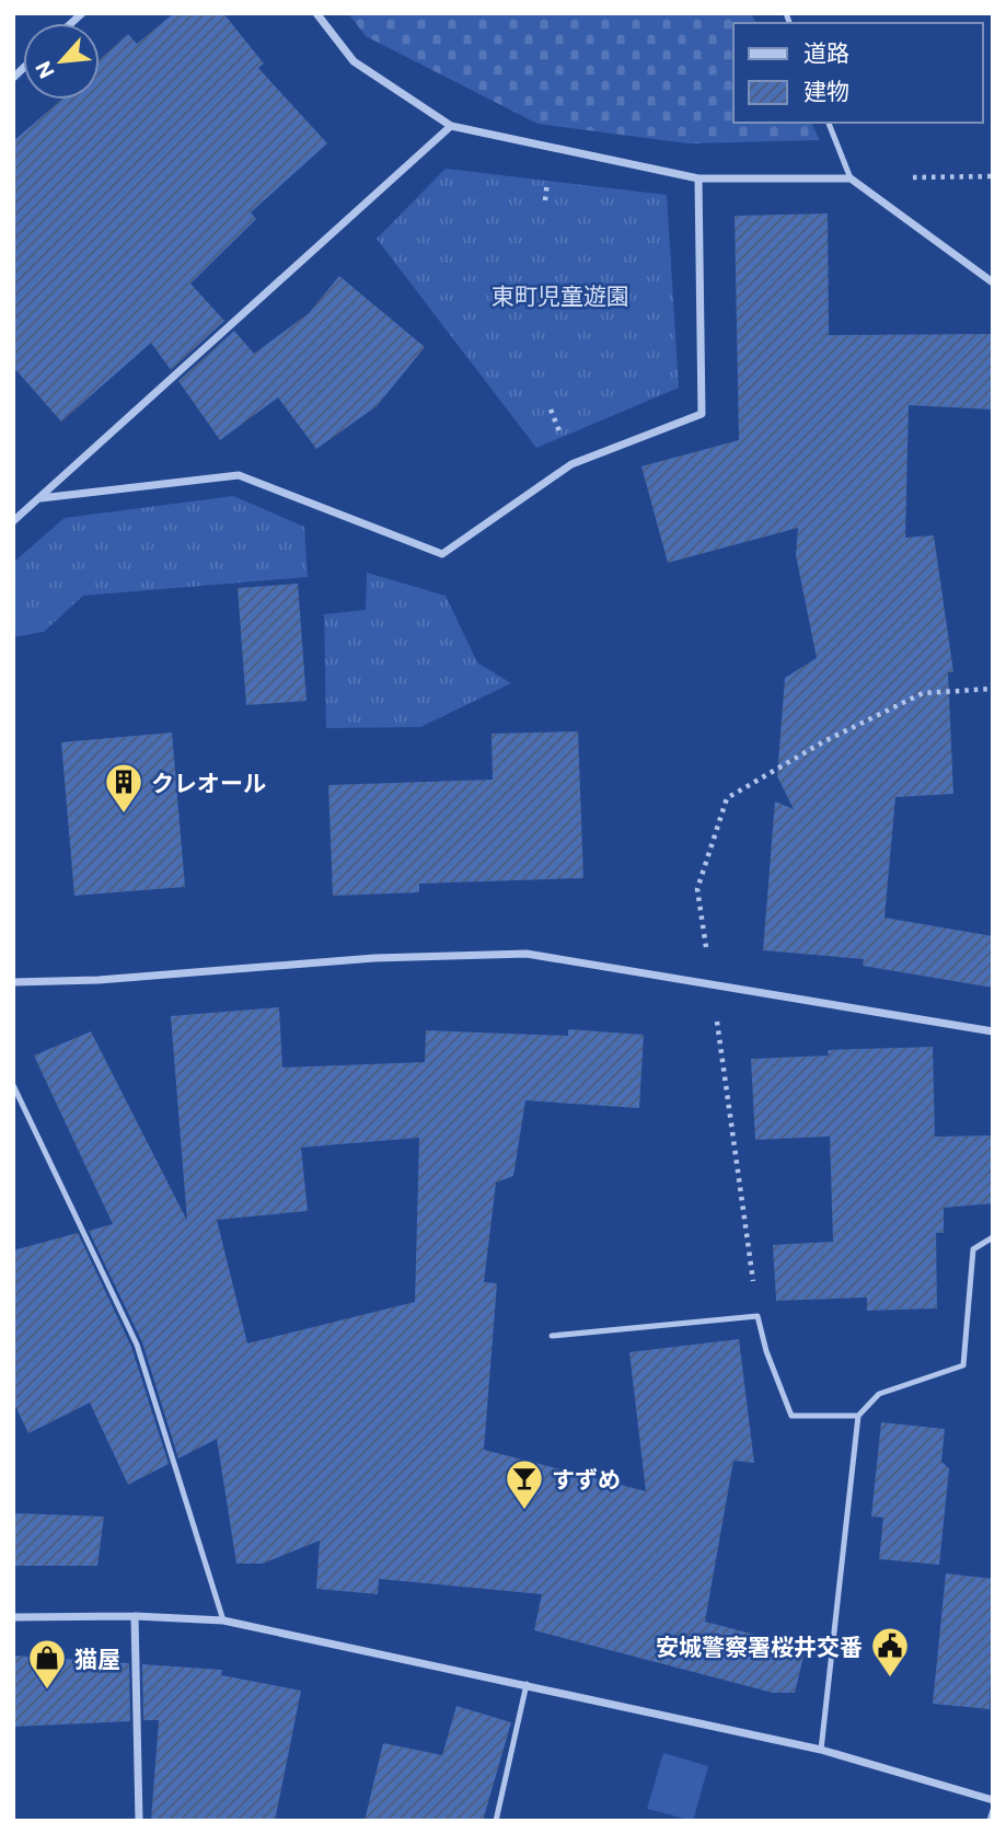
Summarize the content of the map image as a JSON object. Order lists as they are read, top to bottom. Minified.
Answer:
{"parks":["東町児童遊園"],"places":{"building":["クレオール"],"bar":["すずめ"],"public building":["安城警察署桜井交番"],"shop":["猫屋"]},"legend":["道路","建物"],"north":"bottom left"}
